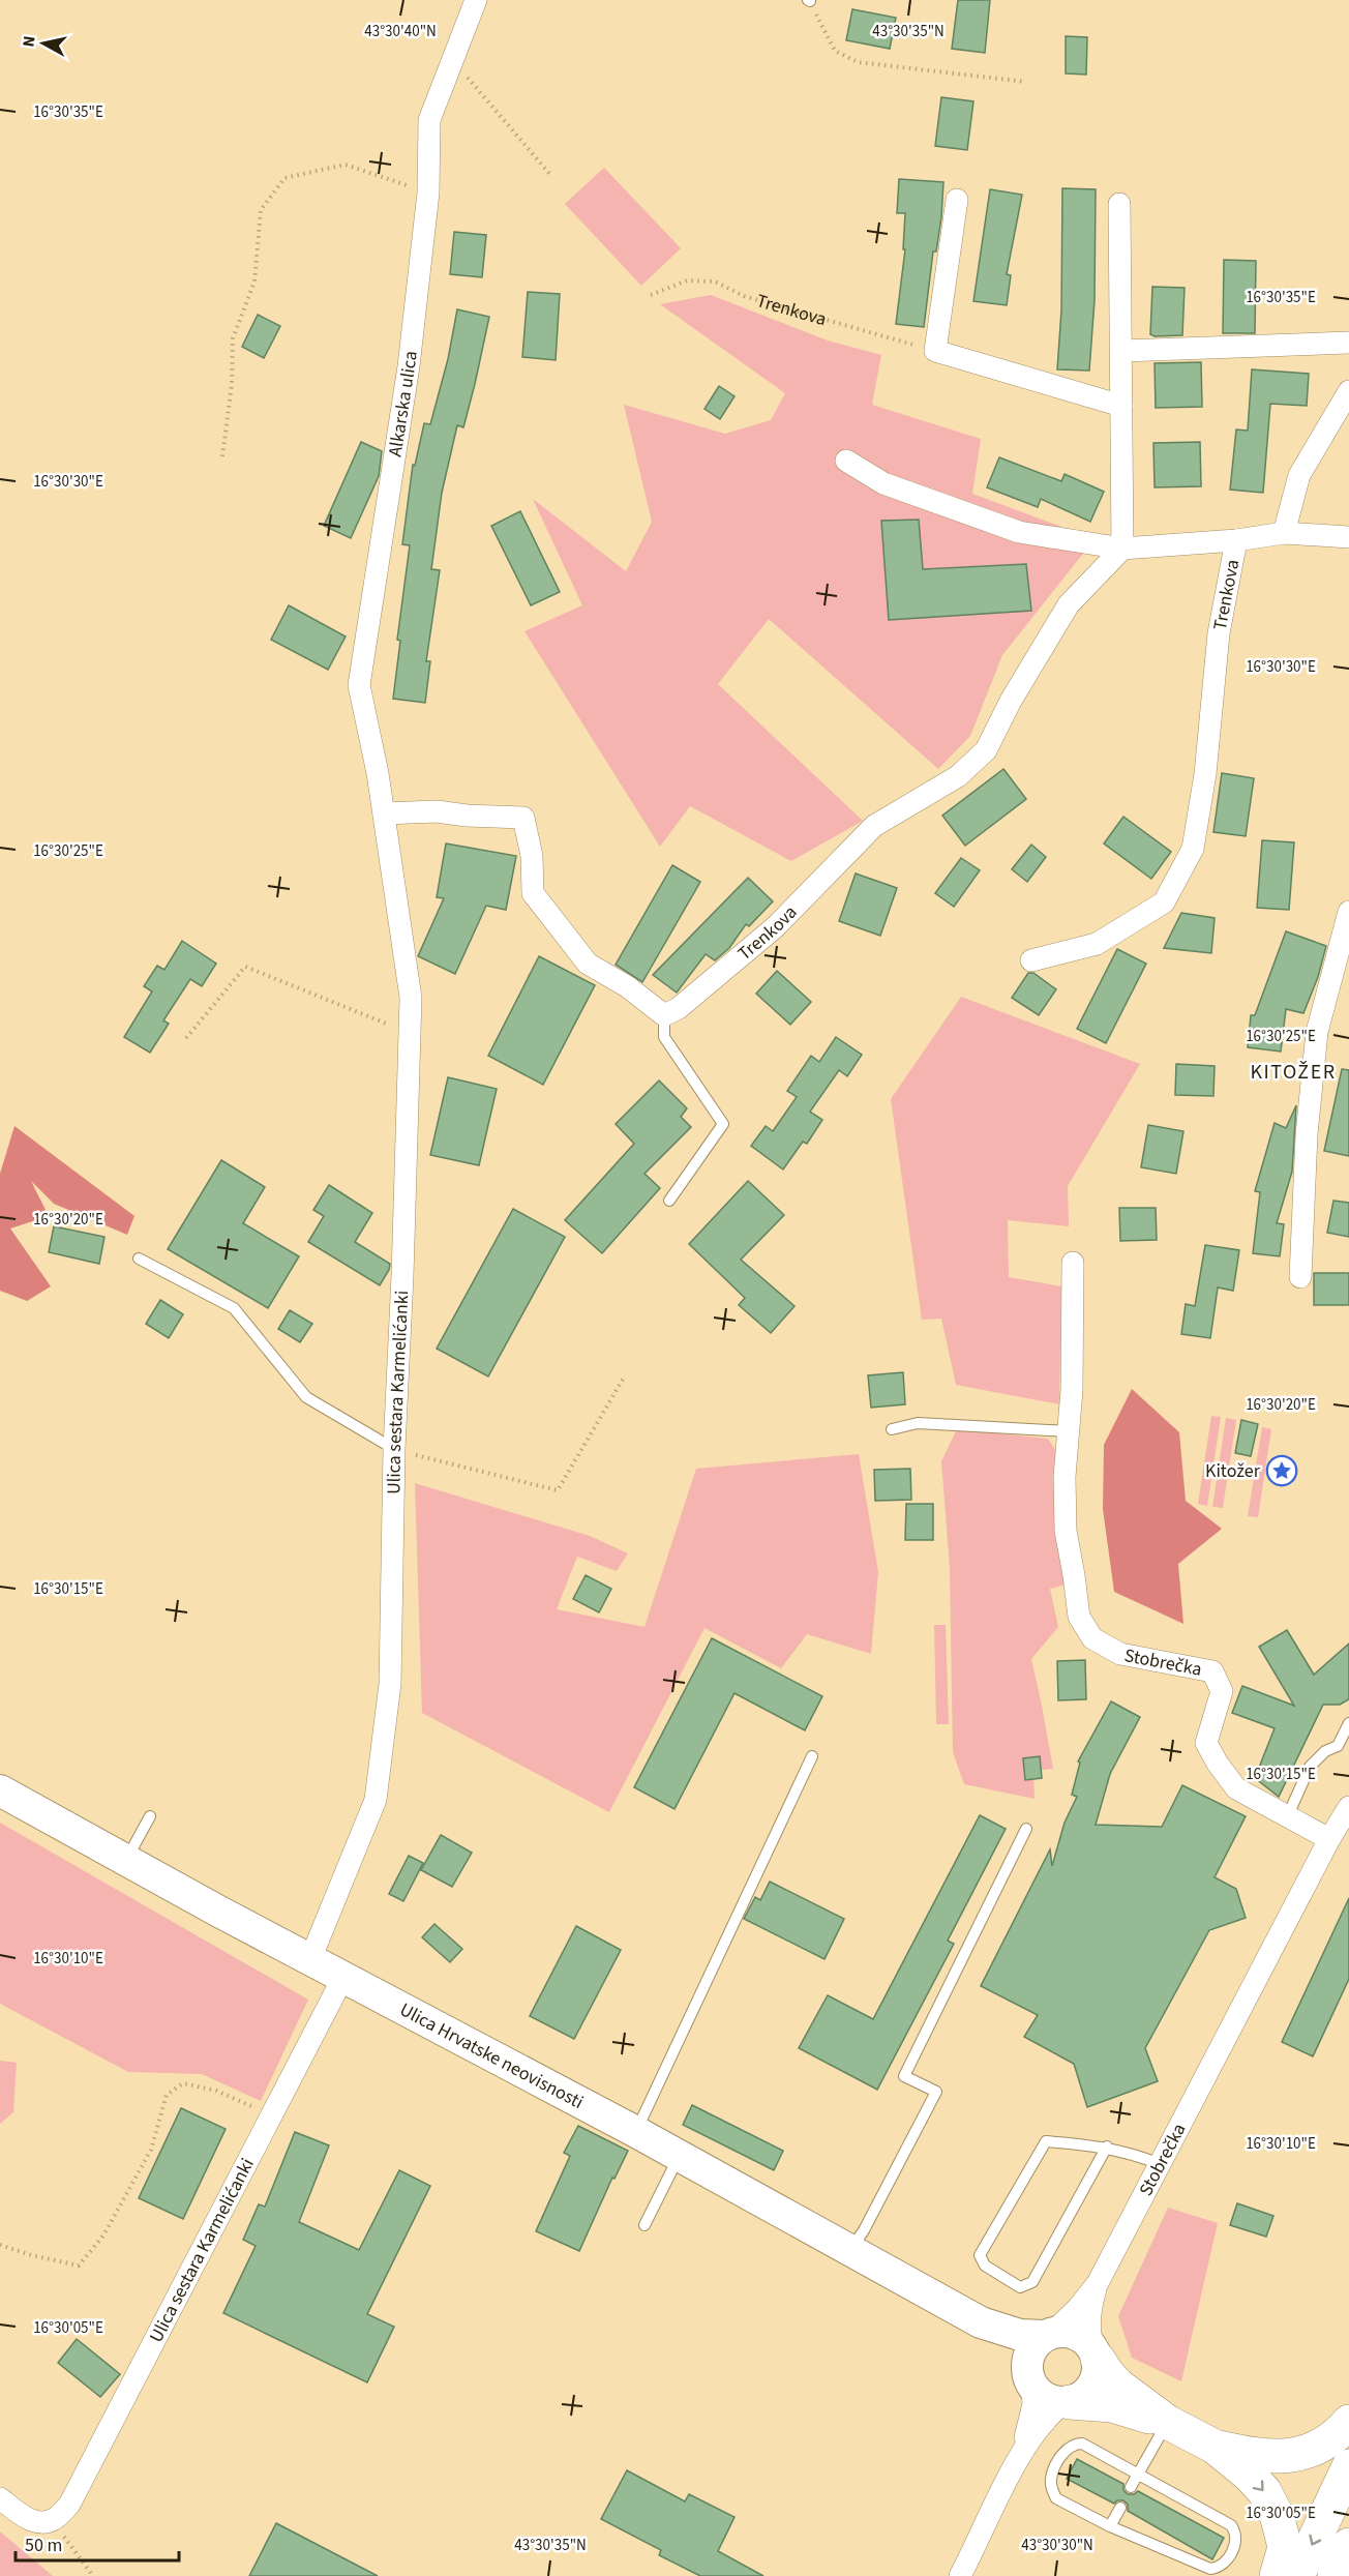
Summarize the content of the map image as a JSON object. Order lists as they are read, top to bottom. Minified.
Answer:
{"streets":{"street":["Trenkova","Alkarska ulica","Ulica sestara Karmelićanki","Stobrečka","Ulica Hrvatske neovisnosti"]},"crossings":[["Alkarska ulica","Ulica sestara Karmelićanki"],["Ulica sestara Karmelićanki","Ulica Hrvatske neovisnosti"],["Stobrečka","Ulica Hrvatske neovisnosti"]],"districts":["KITOŽER"],"places":{"place":["Kitožer"]},"scale_bar":"50 m","north":"left","coordinates":["43°30'40\"N","43°30'35\"N","16°30'35\"E","16°30'30\"E","16°30'25\"E","16°30'20\"E","16°30'15\"E","16°30'10\"E","16°30'05\"E","43°30'30\"N"]}
